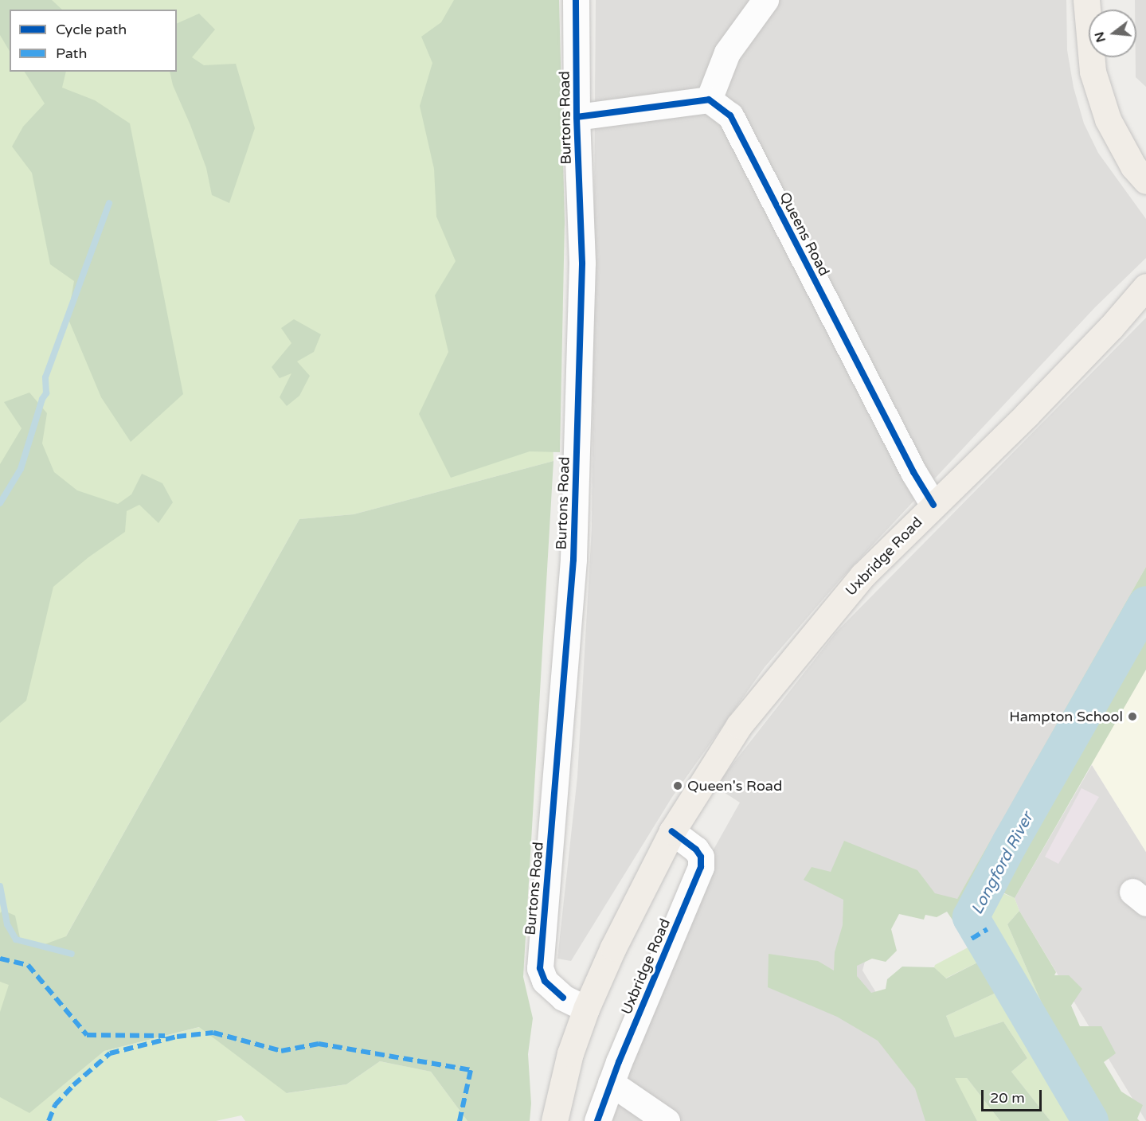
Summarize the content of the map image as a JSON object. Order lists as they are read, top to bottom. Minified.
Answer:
{"streets":{"main road":["Uxbridge Road"],"street":["Burtons Road","Queens Road"]},"crossings":[["Burtons Road","Uxbridge Road"],["Queens Road","Uxbridge Road"]],"water":["Longford River"],"places":["Hampton School","Queen's Road"],"legend":["Cycle path","Path"],"scale_bar":"20 m","north":"left"}
